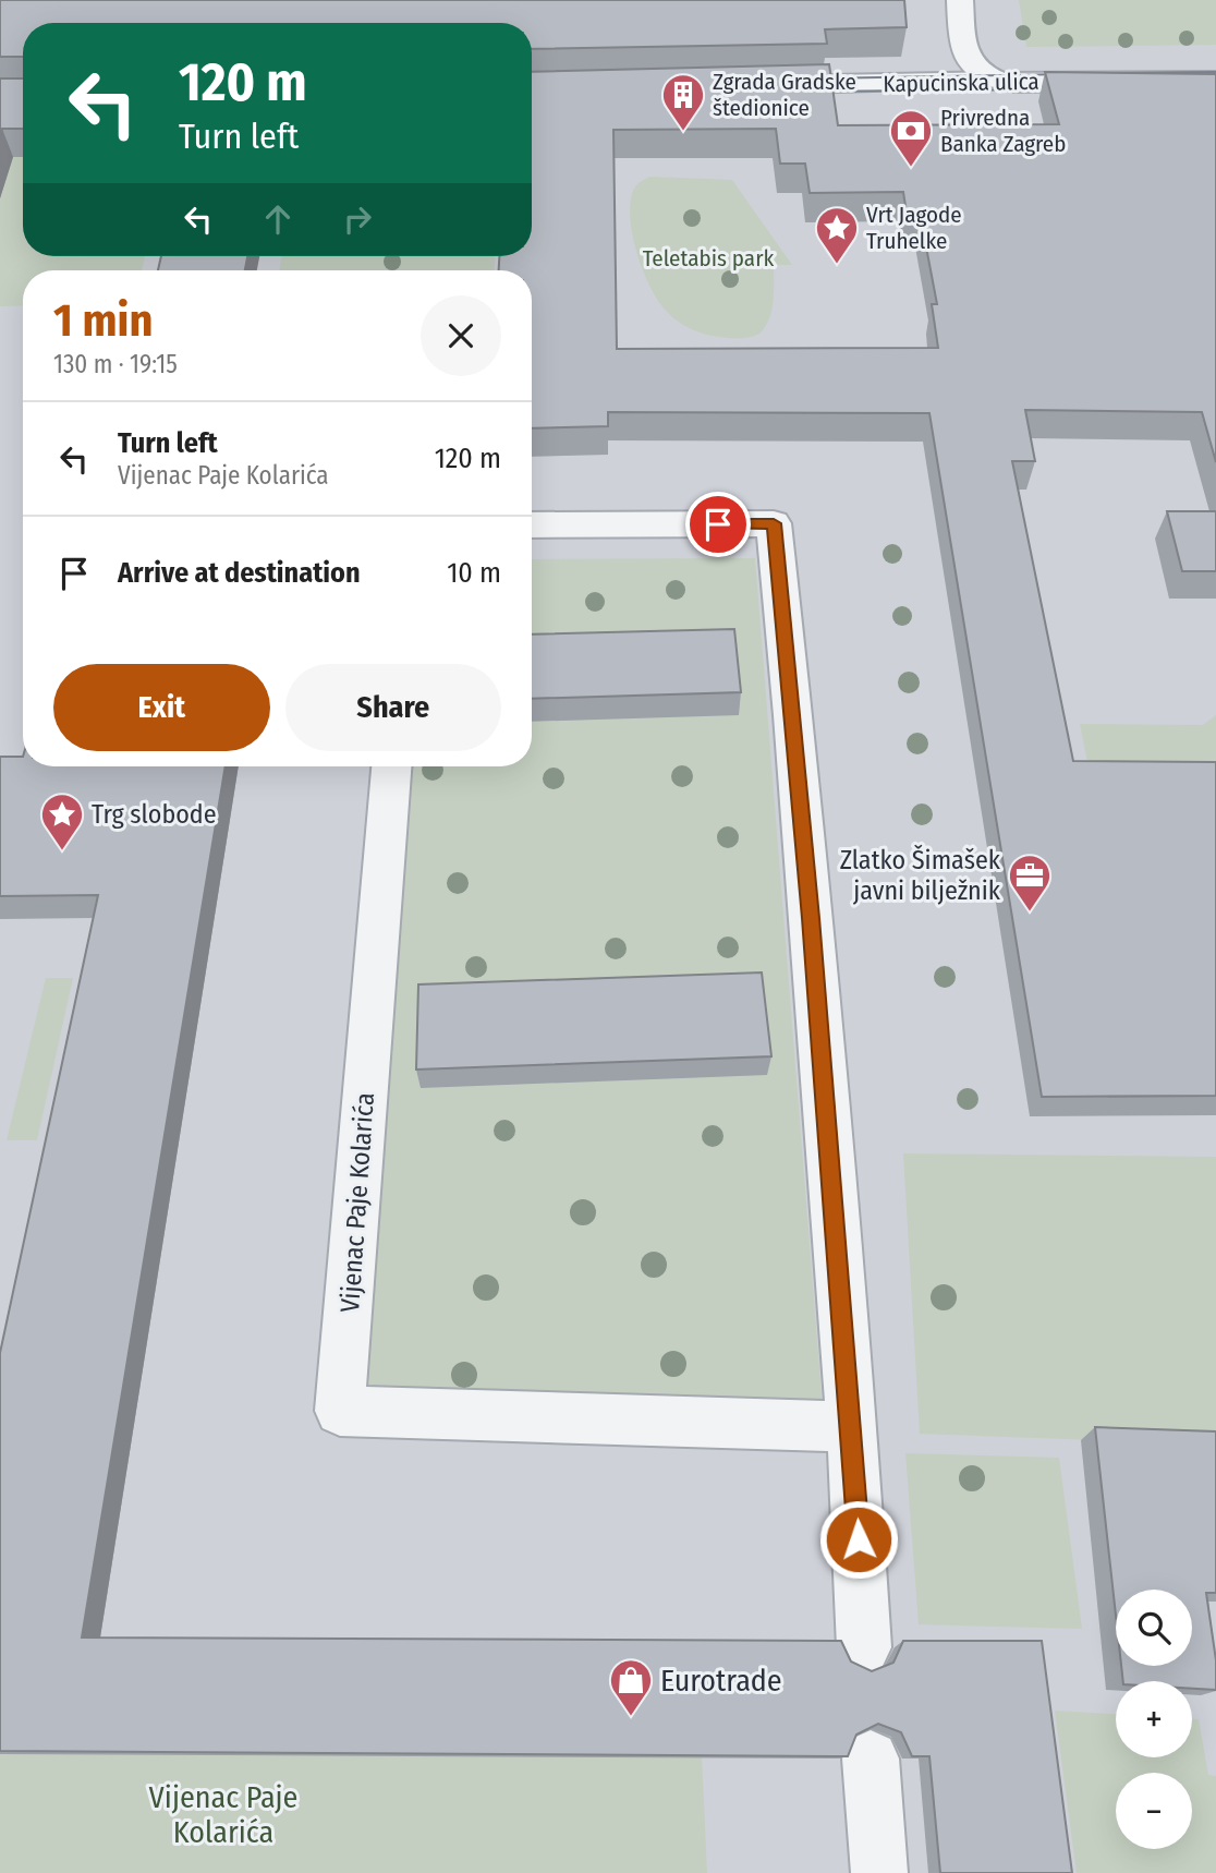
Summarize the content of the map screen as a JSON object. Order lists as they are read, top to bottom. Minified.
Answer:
{"streets":{"street":["Kapucinska ulica","Vijenac Paje Kolarića"]},"parks":["Teletabis park","Vijenac Paje Kolarića"],"places":{"building":["Zgrada Gradske štedionice"],"bank":["Privredna Banka Zagreb"],"place":["Vrt Jagode Truhelke","Trg slobode"],"office":["Zlatko Šimašek javni bilježnik"],"shop":["Eurotrade"]},"page":{"turn":["120 m","Turn left"],"heading":["1 min","130 m · 19:15"],"list":[{"name":"Turn left","note":"Vijenac Paje Kolarića","value":"120 m"},{"name":"Arrive at destination","value":"10 m"}],"buttons":["Exit","Share"],"map_buttons":["+","−"]}}
